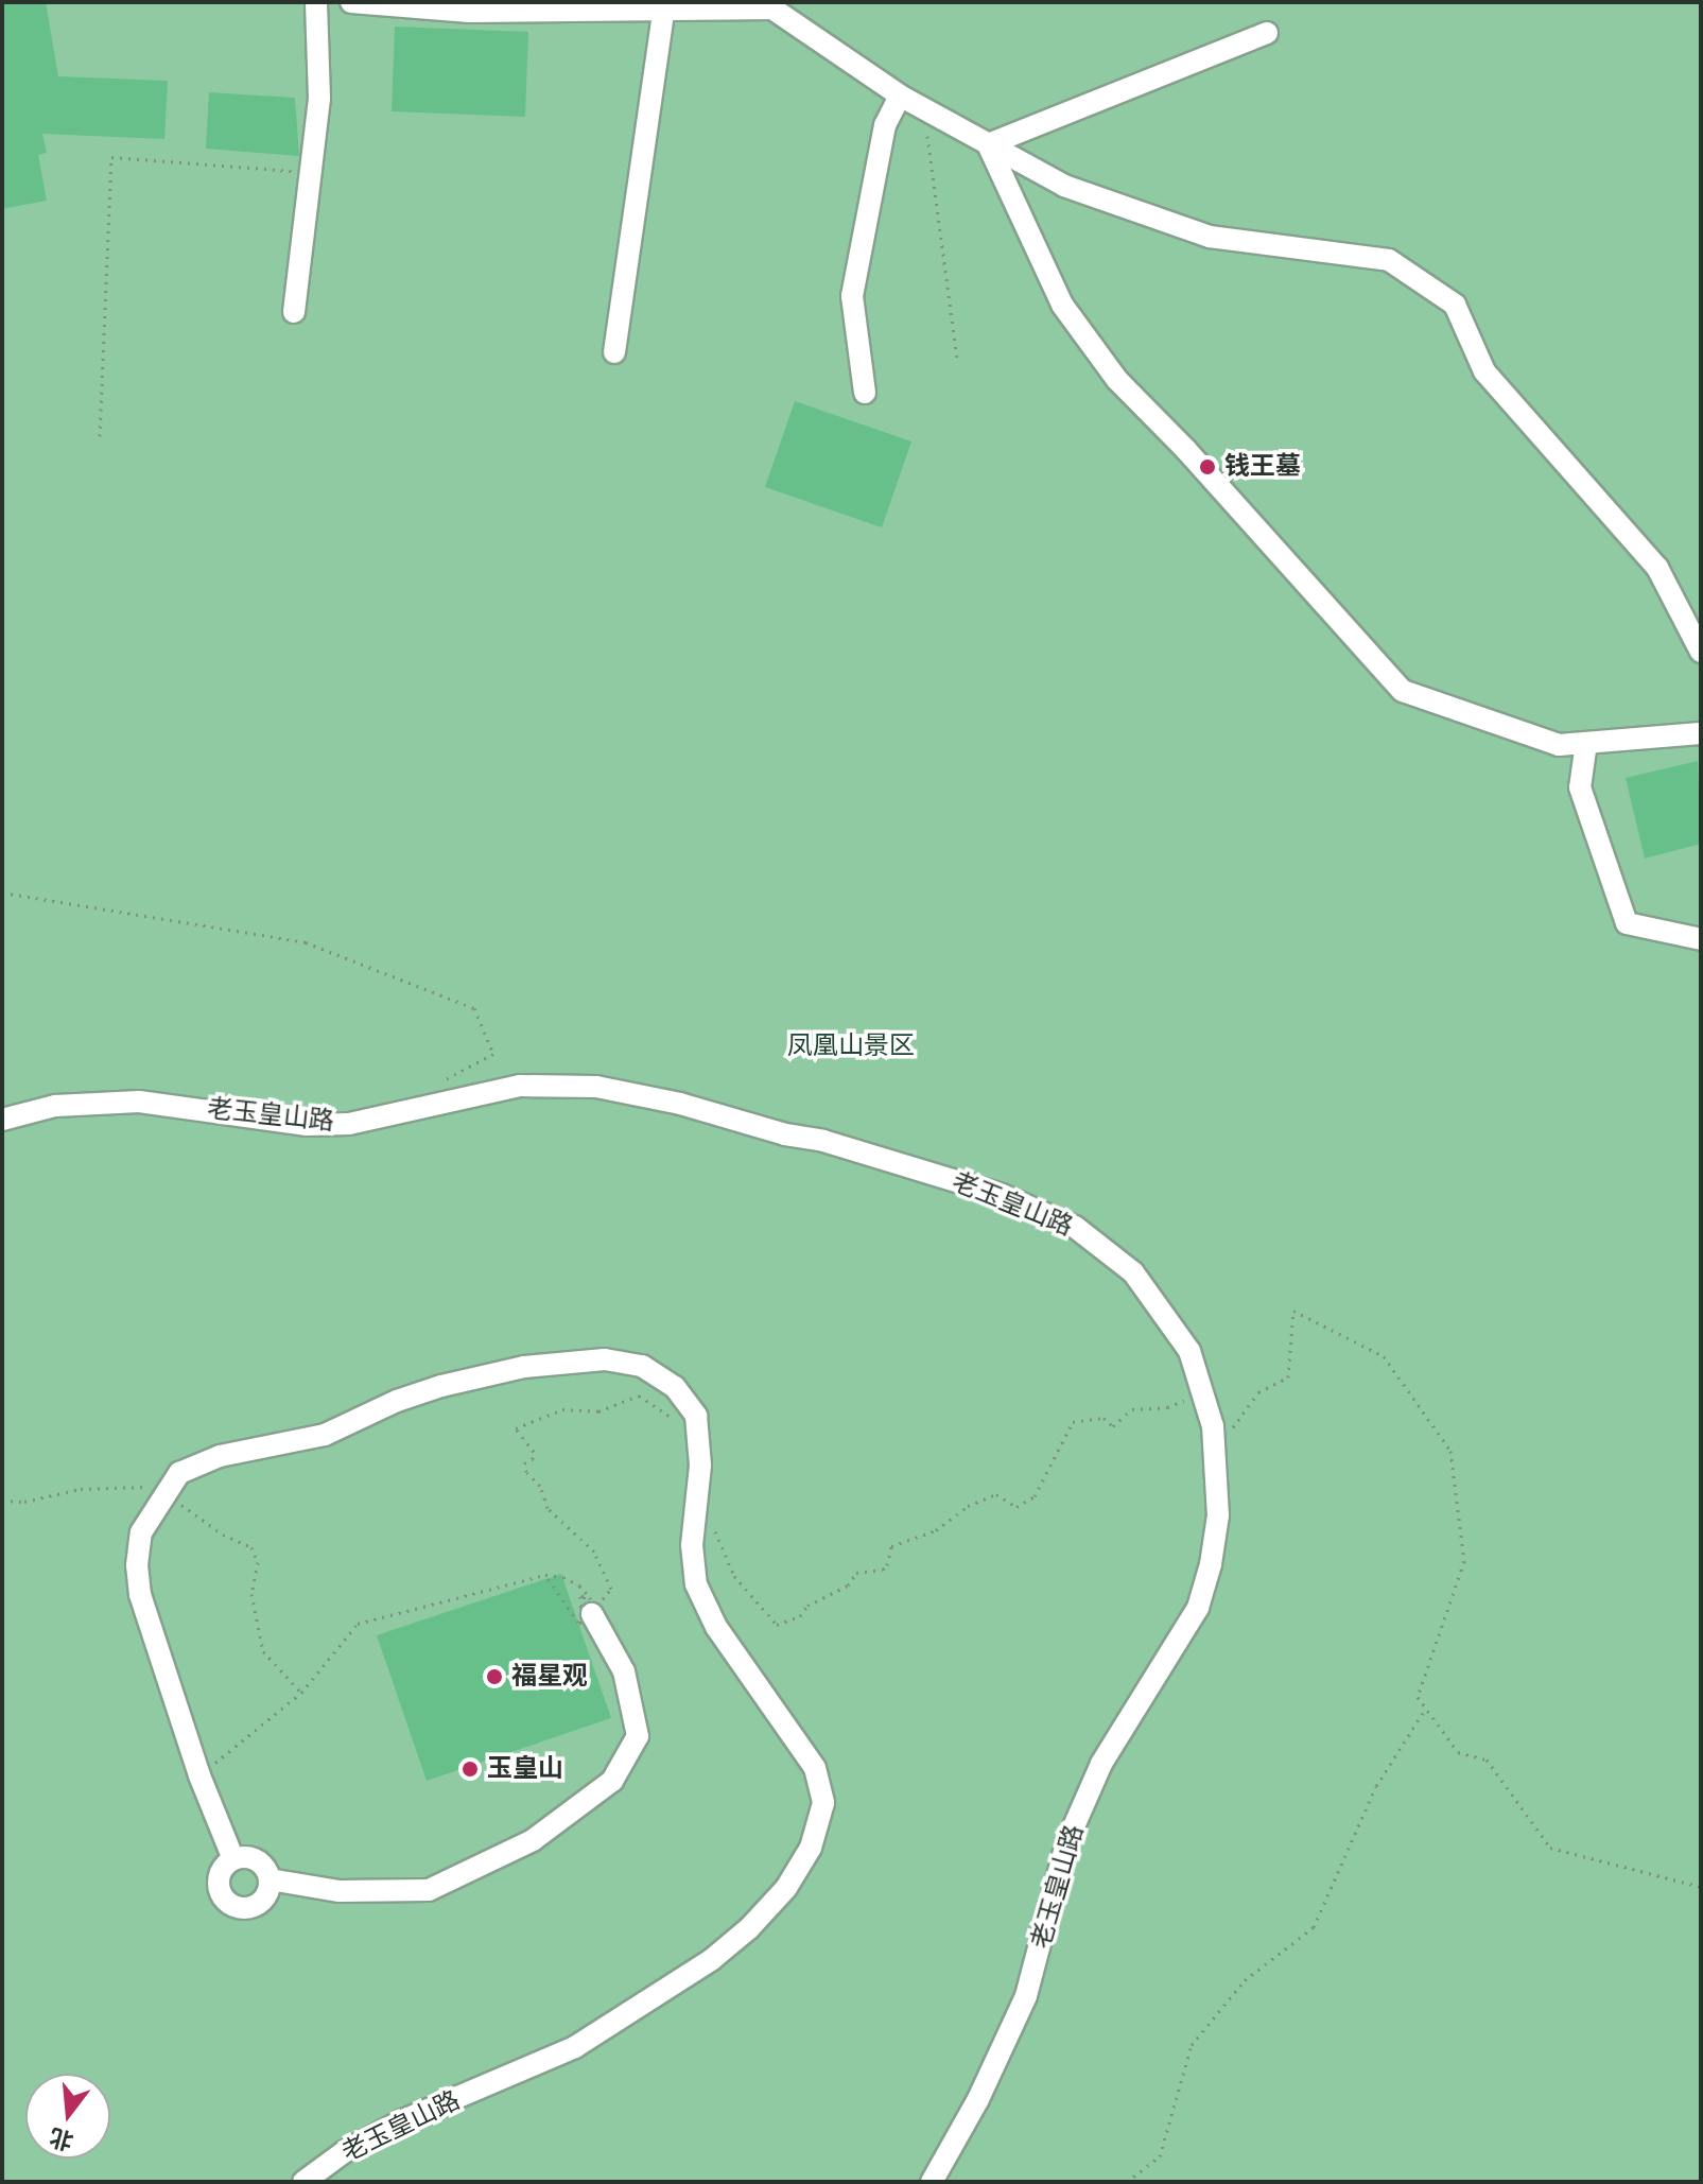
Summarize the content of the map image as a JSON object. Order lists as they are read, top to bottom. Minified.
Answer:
{"streets":{"street":["老玉皇山路"]},"parks":["凤凰山景区"],"places":["钱王墓","福星观","玉皇山"],"north":"bottom"}
